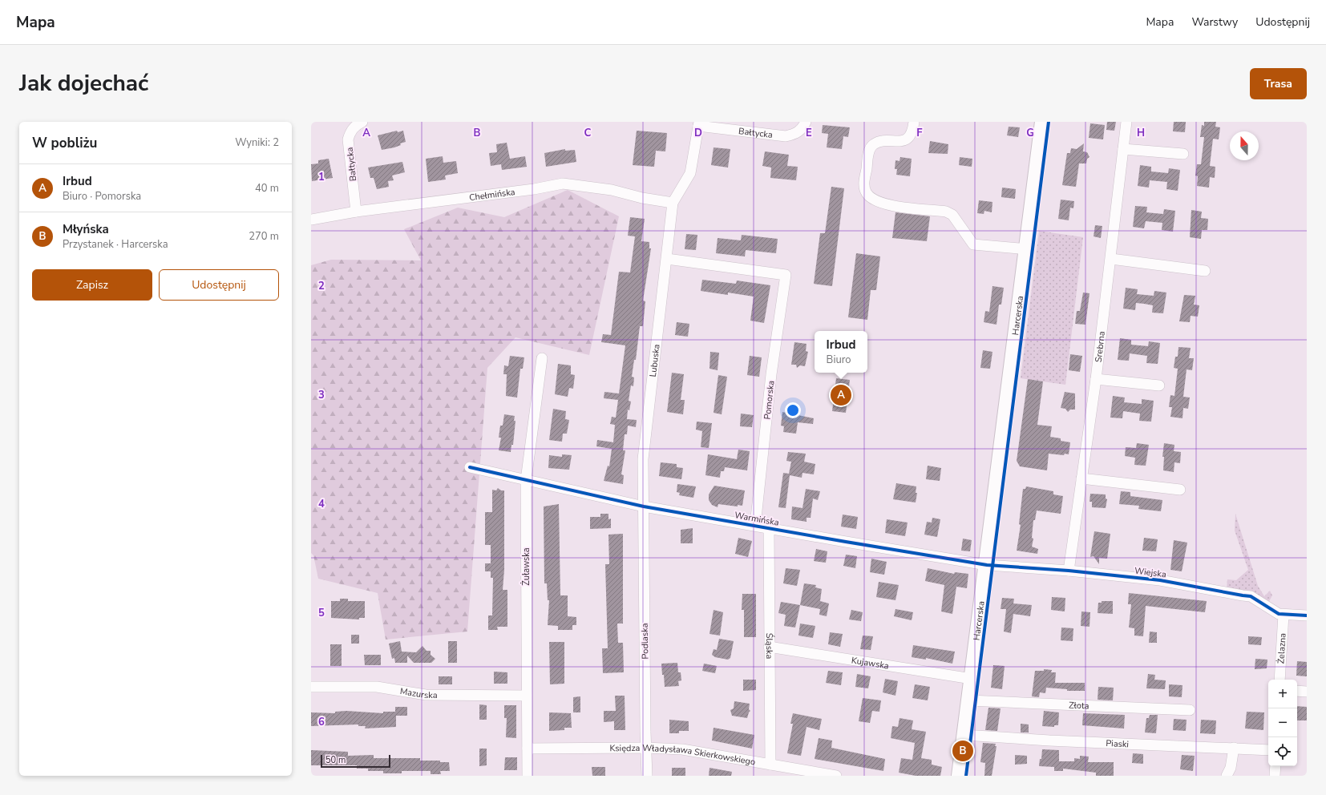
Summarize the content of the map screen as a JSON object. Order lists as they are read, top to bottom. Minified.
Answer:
{"streets":{"street":["Bałtycka","Chełmińska","Harcerska","Srebrna","Lubuska","Pomorska","Warmińska","Żuławska","Wiejska","Podlaska","Śląska","Żelazna","Kujawska","Mazurska","Złota","Piaski","Księdza Władysława Skierkowskiego"]},"crossings":[["Bałtycka","Chełmińska"],["Bałtycka","Lubuska"],["Chełmińska","Lubuska"],["Harcerska","Warmińska"],["Harcerska","Wiejska"],["Harcerska","Kujawska"],["Harcerska","Złota"],["Harcerska","Piaski"],["Srebrna","Wiejska"],["Lubuska","Pomorska"],["Lubuska","Warmińska"],["Lubuska","Podlaska"],["Pomorska","Warmińska"],["Warmińska","Żuławska"],["Warmińska","Wiejska"],["Warmińska","Podlaska"],["Warmińska","Śląska"],["Żuławska","Mazurska"],["Żuławska","Księdza Władysława Skierkowskiego"],["Wiejska","Żelazna"],["Podlaska","Księdza Władysława Skierkowskiego"],["Śląska","Kujawska"],["Śląska","Księdza Władysława Skierkowskiego"]],"scale_bar":"50 m","north":"top","page":{"header":"Mapa","nav":["Mapa","Warstwy","Udostępnij"],"title":"Jak dojechać","buttons":["Trasa",["Zapisz","Udostępnij"]],"heading":["W pobliżu","Wyniki: 2"],"list":[{"mark":"A","name":"Irbud","note":"Biuro · Pomorska","value":"40 m"},{"mark":"B","name":"Młyńska","note":"Przystanek · Harcerska","value":"270 m"}],"popup":["Irbud","Biuro"],"pins":["A","B"],"map_buttons":["+","−"],"scale":"50 m"},"grid":{"columns":["A","B","C","D","E","F","G","H"],"rows":["1","2","3","4","5","6"]}}
